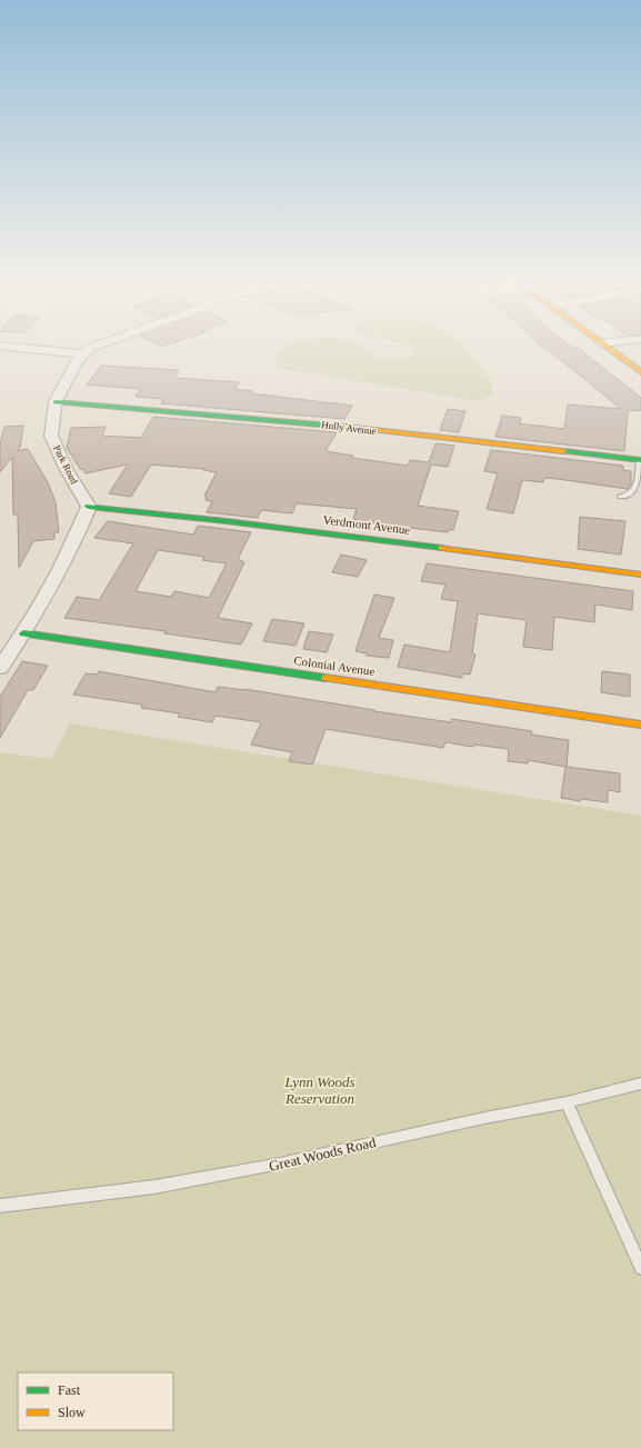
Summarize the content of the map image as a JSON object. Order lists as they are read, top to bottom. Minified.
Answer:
{"streets":{"street":["Holly Avenue","Park Road","Verdmont Avenue","Colonial Avenue"],"lane":["Great Woods Road"]},"crossings":[["Holly Avenue","Park Road"],["Park Road","Verdmont Avenue"]],"parks":["Lynn Woods Reservation"],"legend":["Fast","Slow"]}
